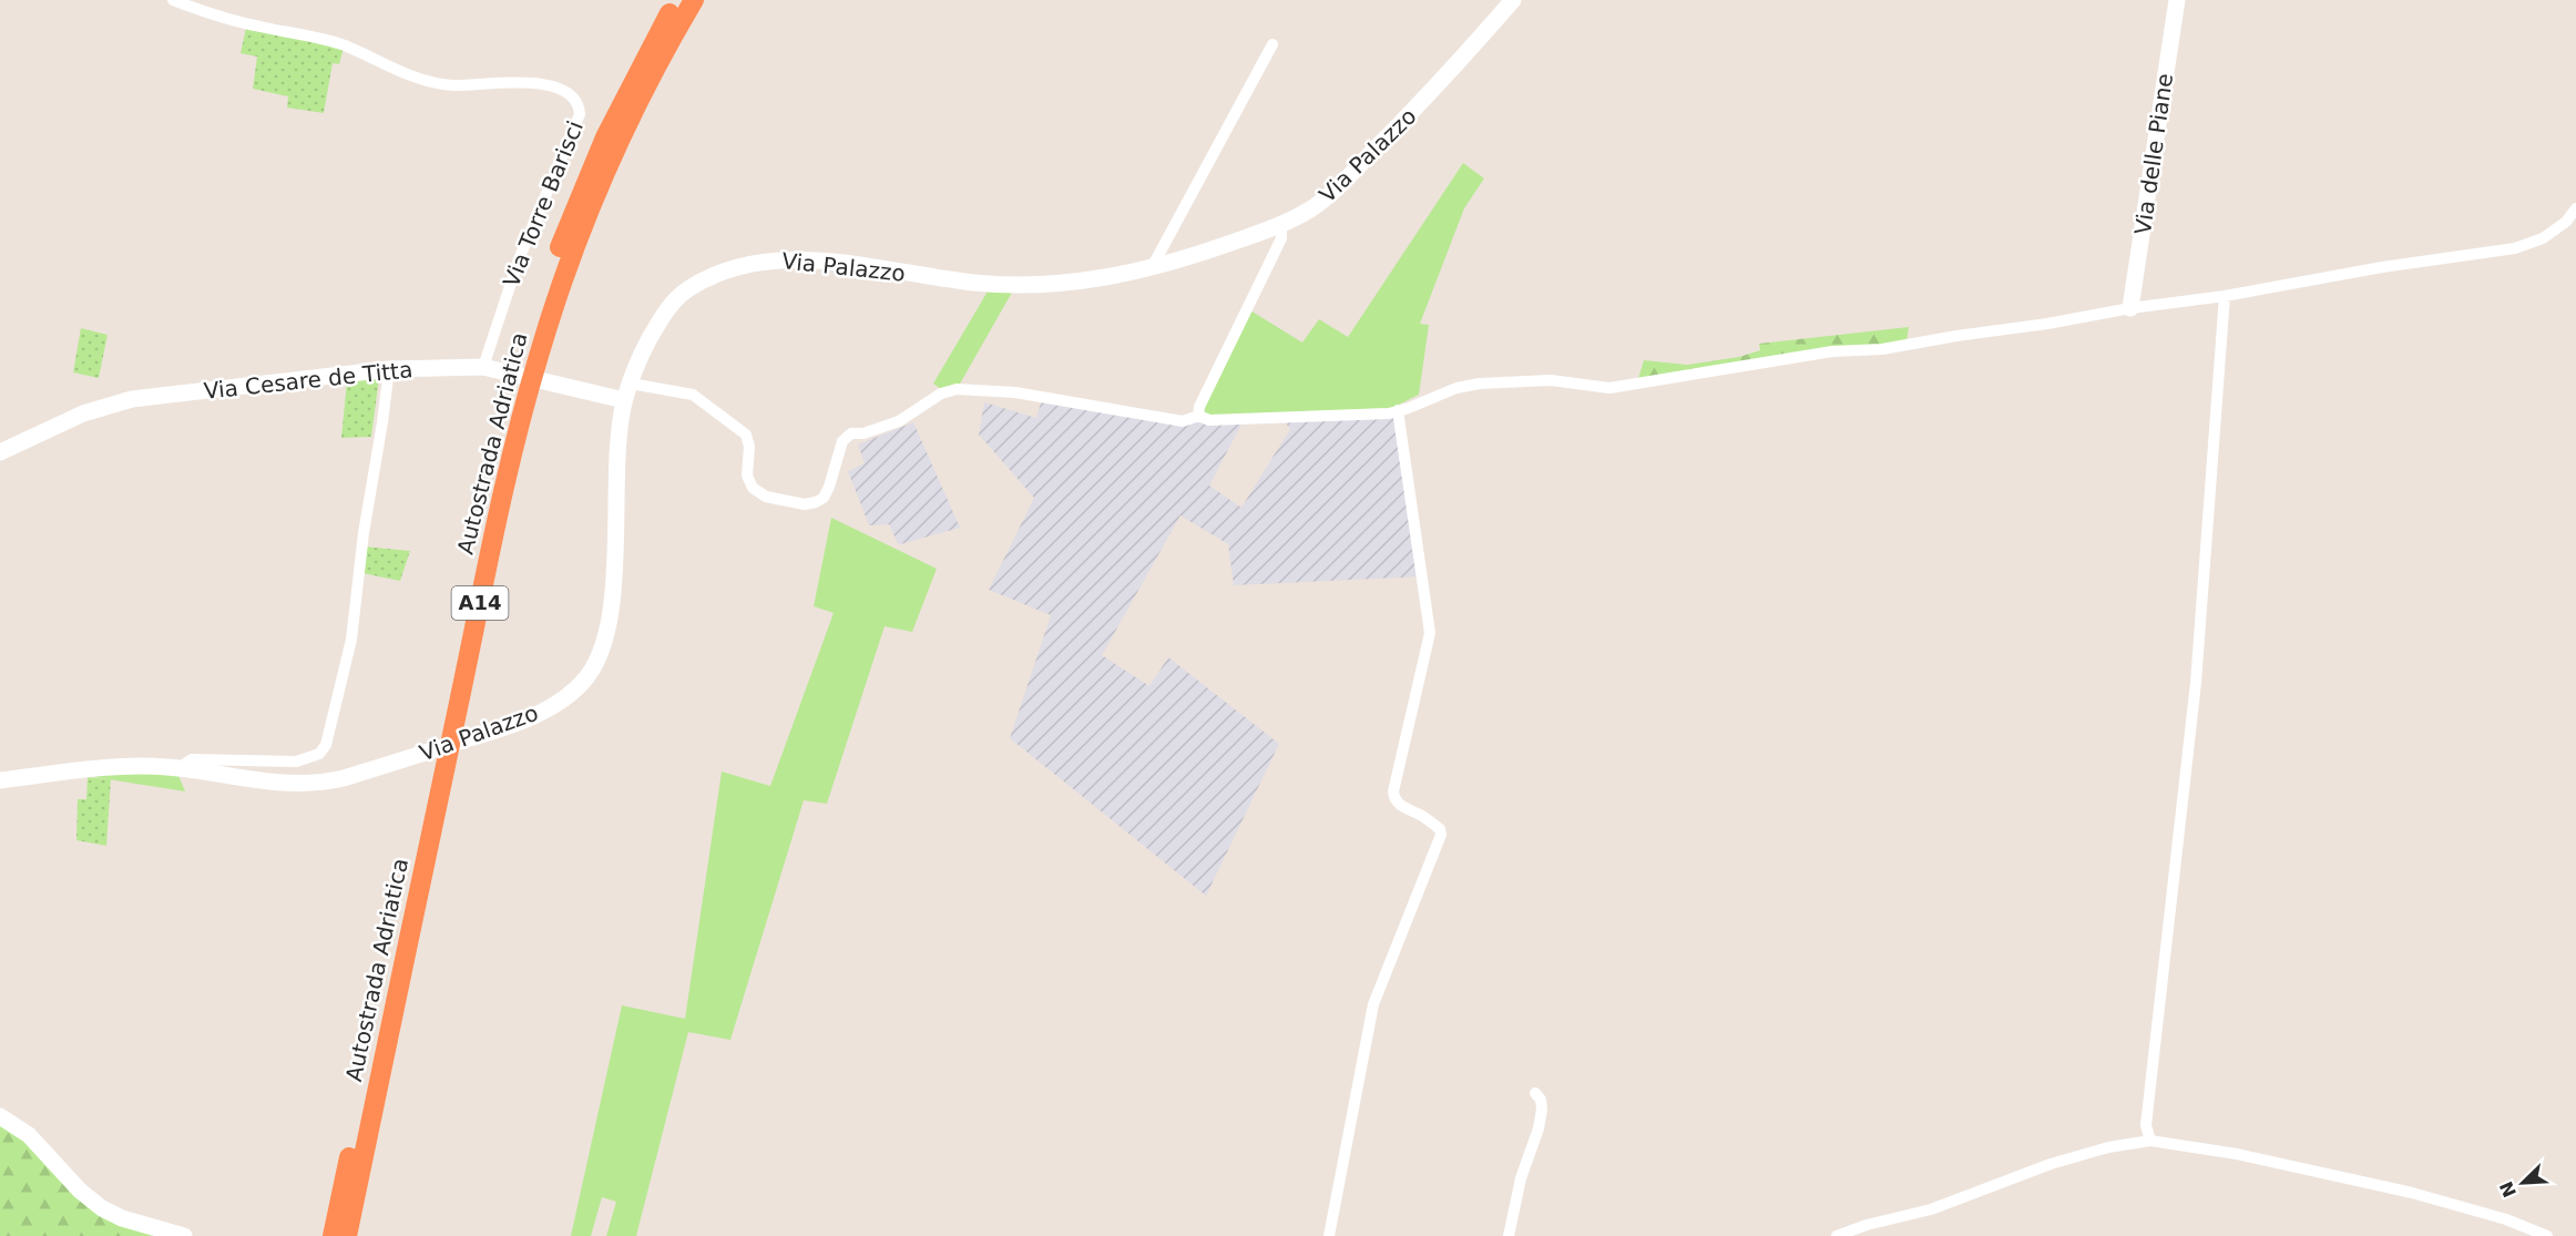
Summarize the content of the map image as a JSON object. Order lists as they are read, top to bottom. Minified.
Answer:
{"streets":{"highway":["Autostrada Adriatica","A14"],"street":["Via delle Piane","Via Palazzo","Via Torre Barisci","Via Cesare de Titta"]},"crossings":[["Via Palazzo","Via Cesare de Titta"],["Via Torre Barisci","Via Cesare de Titta"]],"north":"bottom left"}
